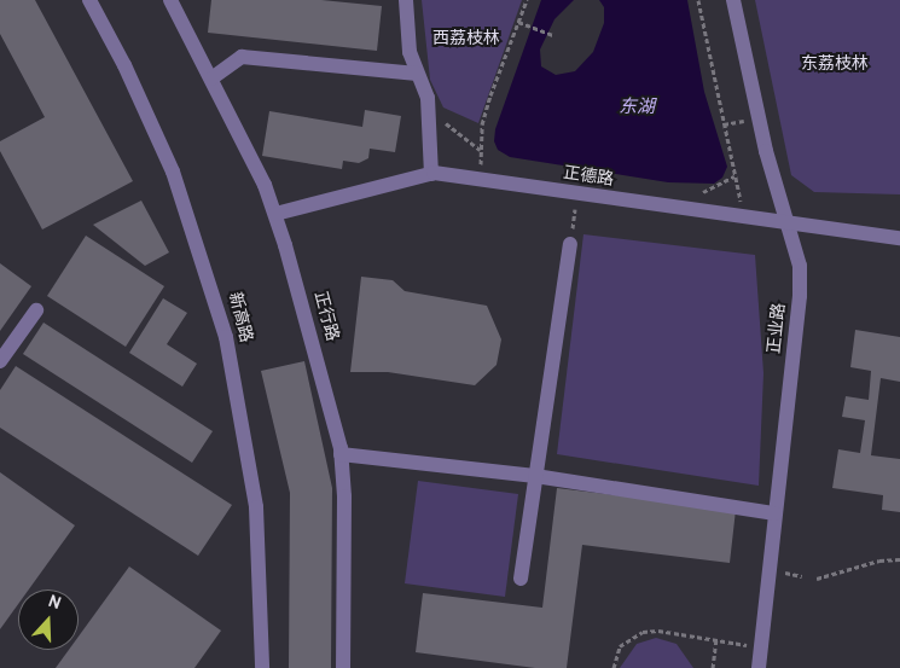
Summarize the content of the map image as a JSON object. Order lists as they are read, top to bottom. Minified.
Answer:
{"streets":{"street":["正德路","正行路","新高路","正业路"]},"crossings":[["正德路","正行路"],["正德路","正业路"]],"water":["东湖"],"parks":["西荔枝林","东荔枝林"],"north":"top"}
